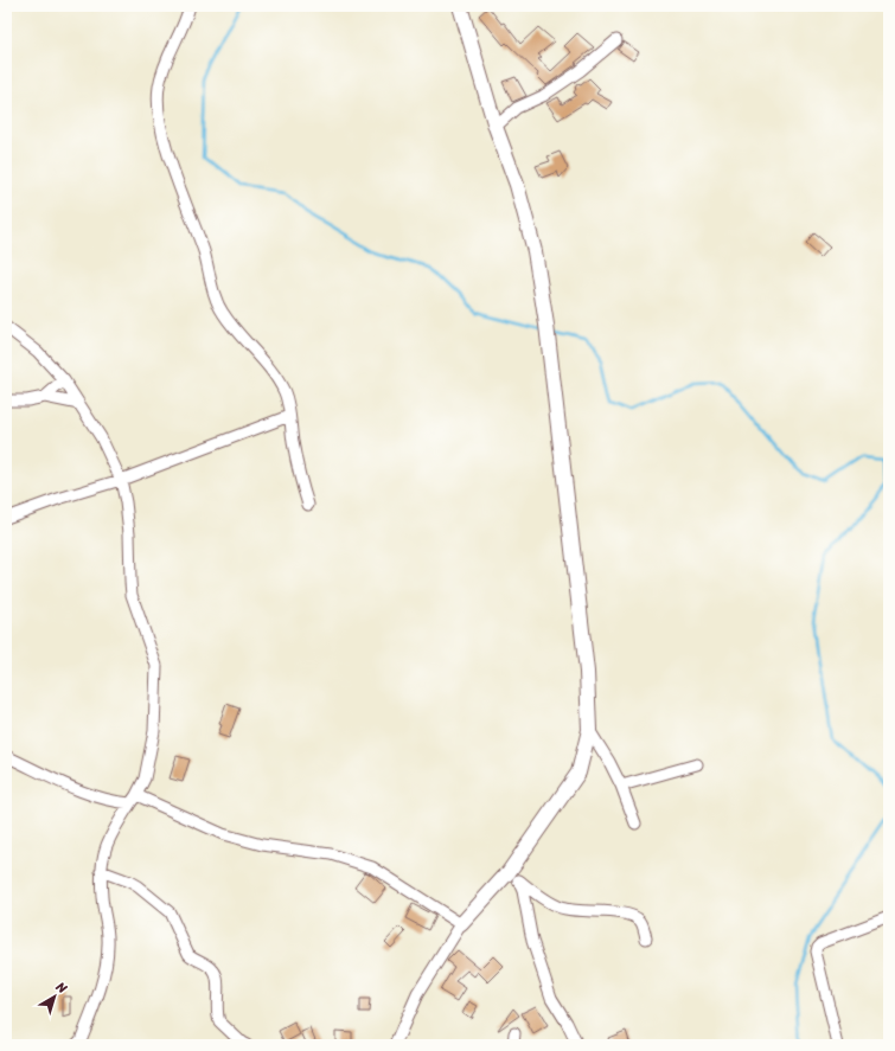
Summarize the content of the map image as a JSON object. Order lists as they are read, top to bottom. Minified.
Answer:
{"north":"top right"}
